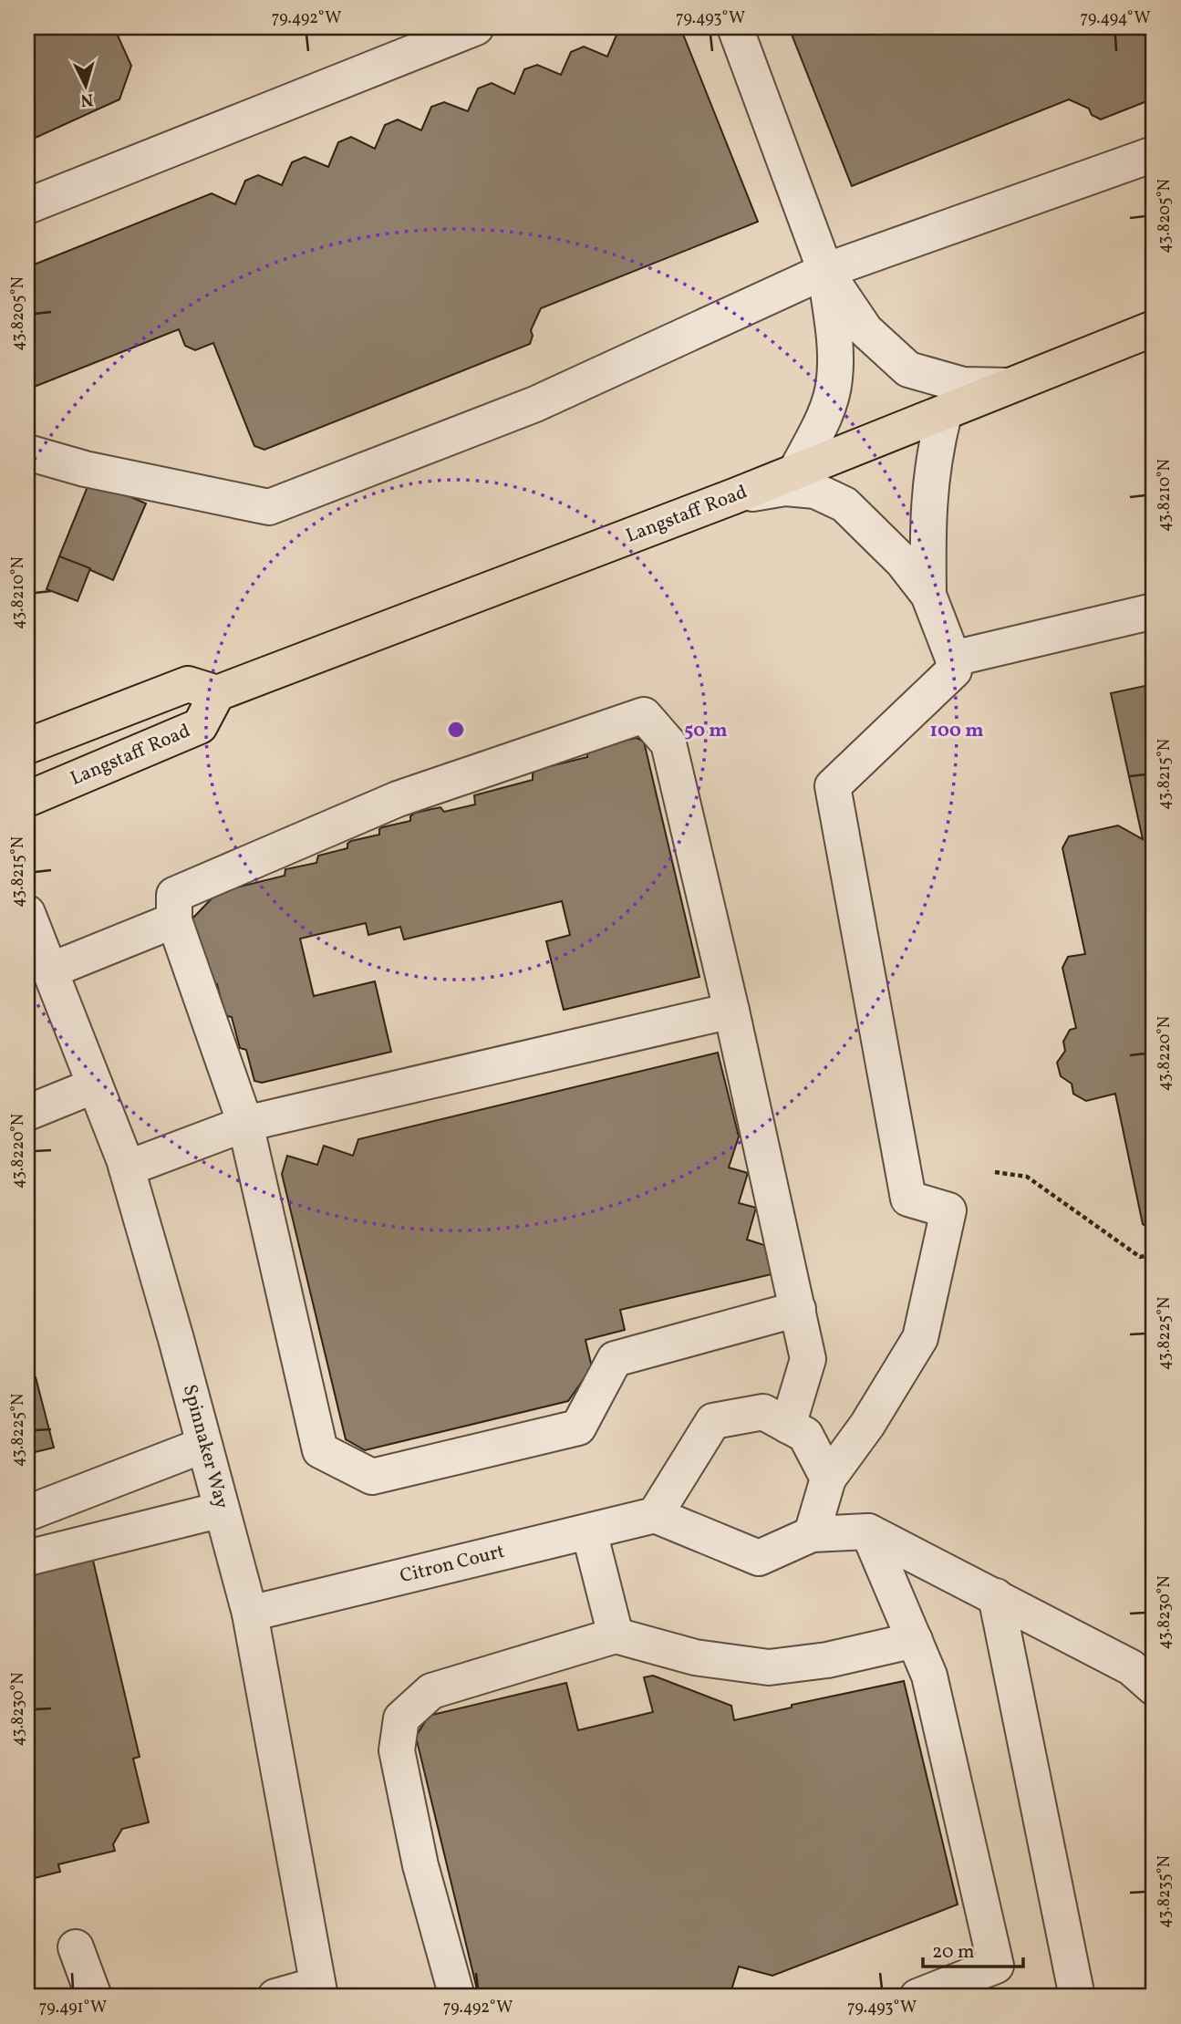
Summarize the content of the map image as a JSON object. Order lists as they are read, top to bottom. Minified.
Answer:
{"streets":{"main road":["Langstaff Road"],"street":["Spinnaker Way","Citron Court"]},"crossings":[["Spinnaker Way","Citron Court"]],"scale_bar":"20 m","north":"bottom","coordinates":["79.492°W","79.493°W","79.494°W","43.8205°N","43.8210°N","43.8215°N","43.8220°N","43.8225°N","43.8230°N","43.8235°N","79.491°W"],"rings":["50 m","100 m"]}
